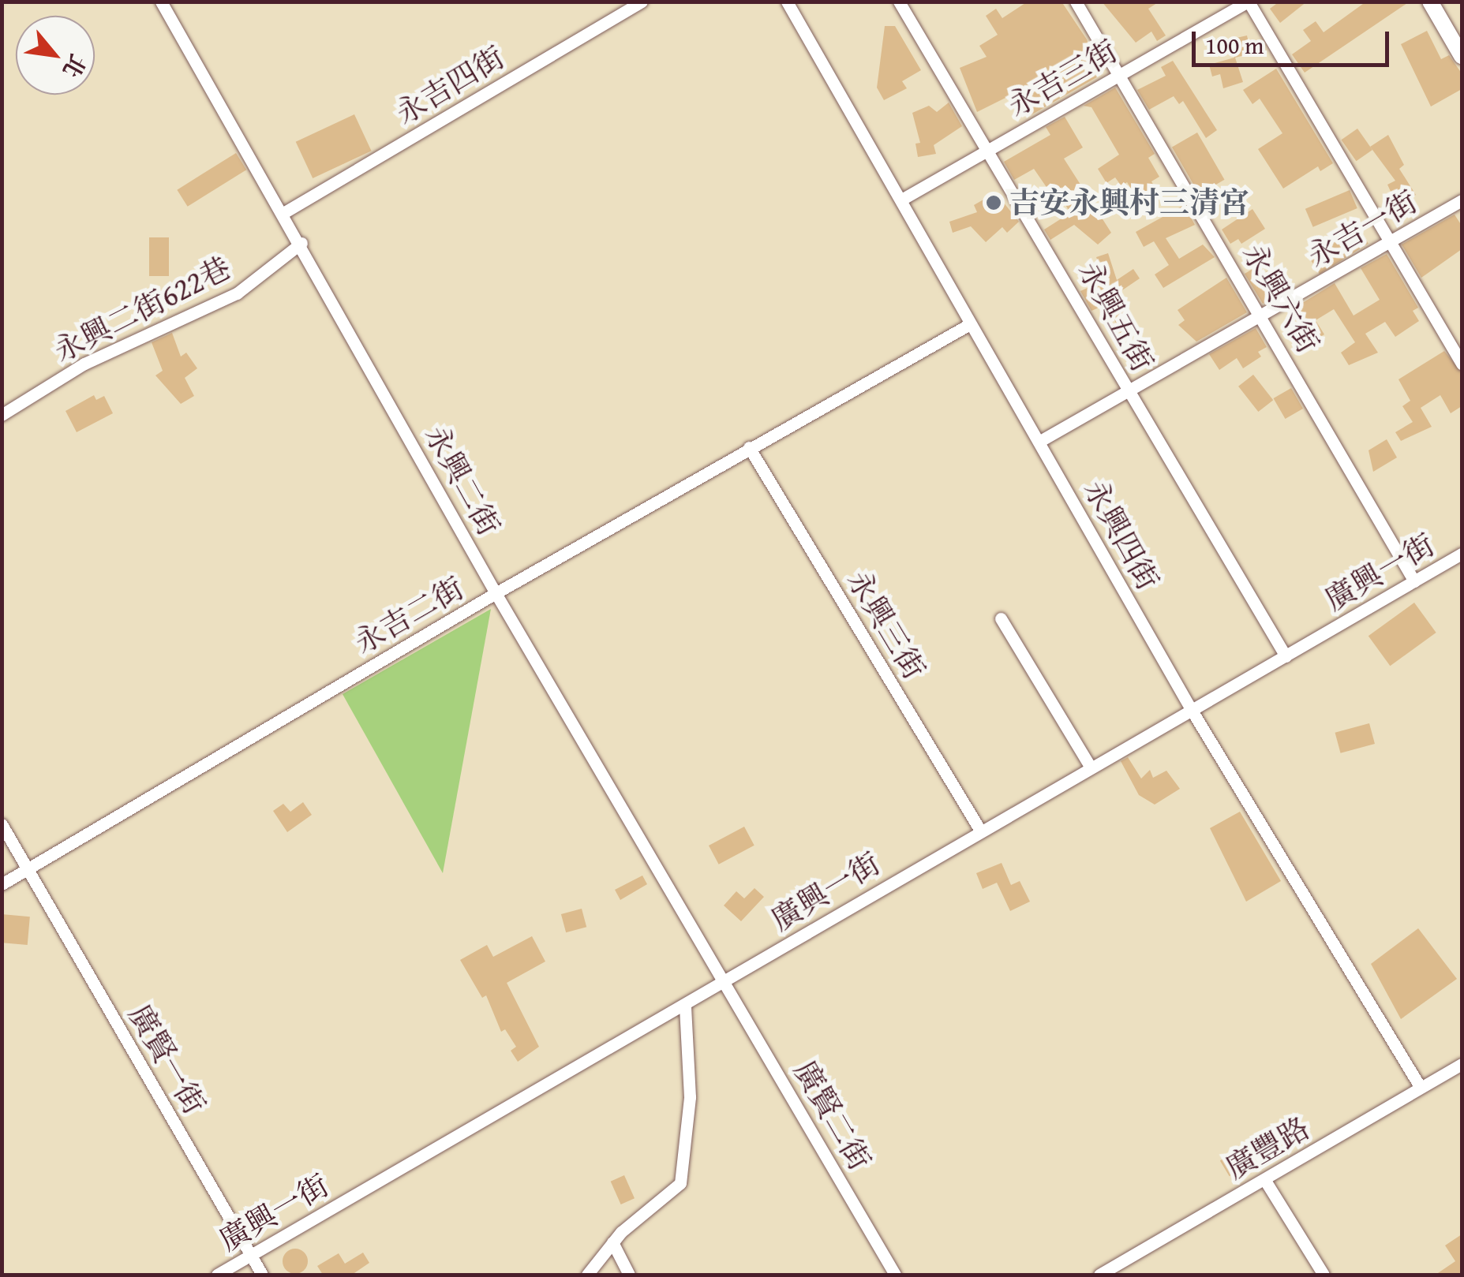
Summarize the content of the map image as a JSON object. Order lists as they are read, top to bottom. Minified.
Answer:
{"streets":{"street":["永吉三街","永吉四街","永吉一街","永興六街","永興二街622巷","永興五街","永興二街","永興四街","廣興一街","永吉二街","永興三街","廣賢一街","廣賢二街","廣豐路"]},"crossings":[["永吉三街","永興六街"],["永吉三街","永興五街"],["永吉三街","永興四街"],["永吉四街","永興二街"],["永吉一街","永興六街"],["永吉一街","永興五街"],["永吉一街","永興四街"],["永興六街","廣興一街"],["永興二街622巷","永興二街"],["永興五街","廣興一街"],["永興二街","廣興一街"],["永興二街","永吉二街"],["永興二街","廣賢二街"],["永興四街","廣興一街"],["永興四街","永吉二街"],["永興四街","廣豐路"],["廣興一街","永興三街"],["廣興一街","廣賢一街"],["廣興一街","廣賢二街"],["永吉二街","永興三街"],["永吉二街","廣賢一街"]],"places":["吉安永興村三清宮"],"scale_bar":"100 m","north":"bottom right"}
